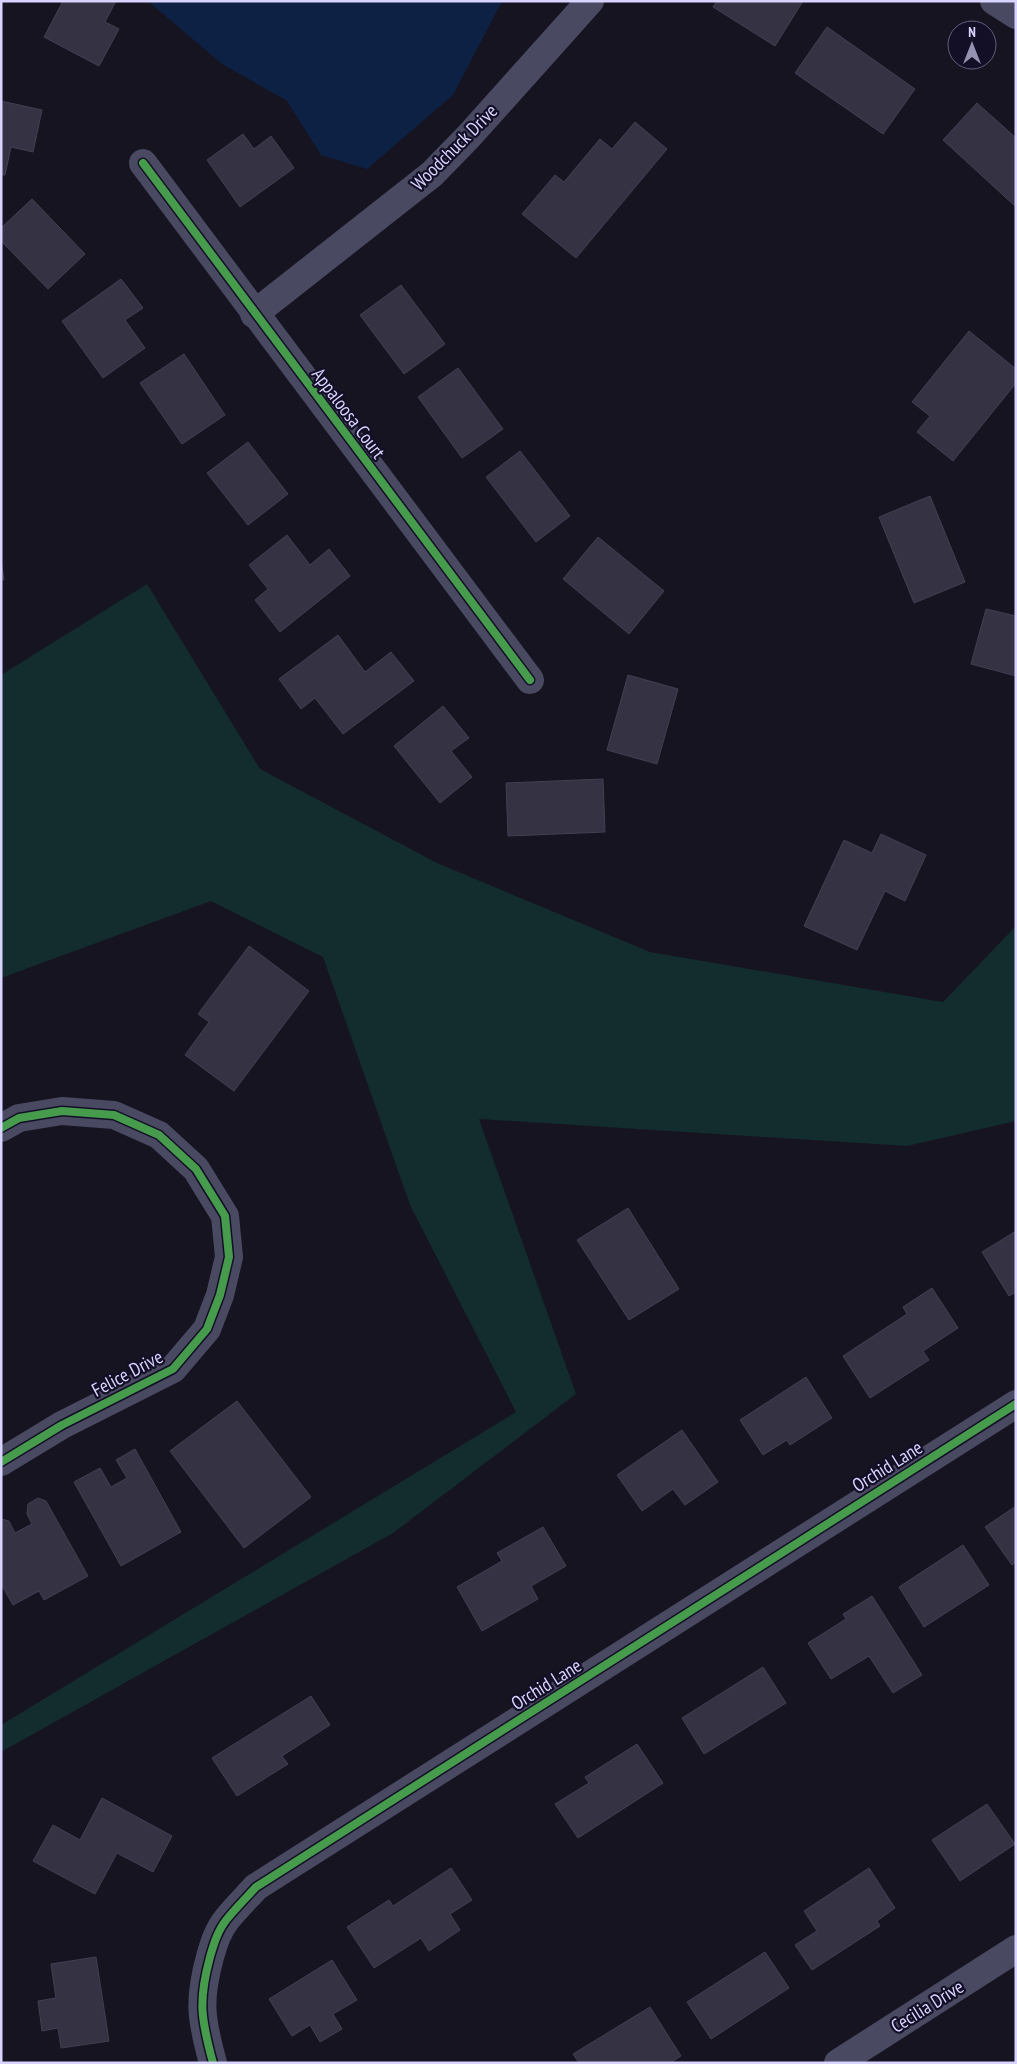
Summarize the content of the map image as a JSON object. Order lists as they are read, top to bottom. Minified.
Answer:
{"streets":{"street":["Woodchuck Drive","Appaloosa Court","Felice Drive","Orchid Lane","Cecilia Drive"]},"crossings":[["Woodchuck Drive","Appaloosa Court"]],"north":"top"}
